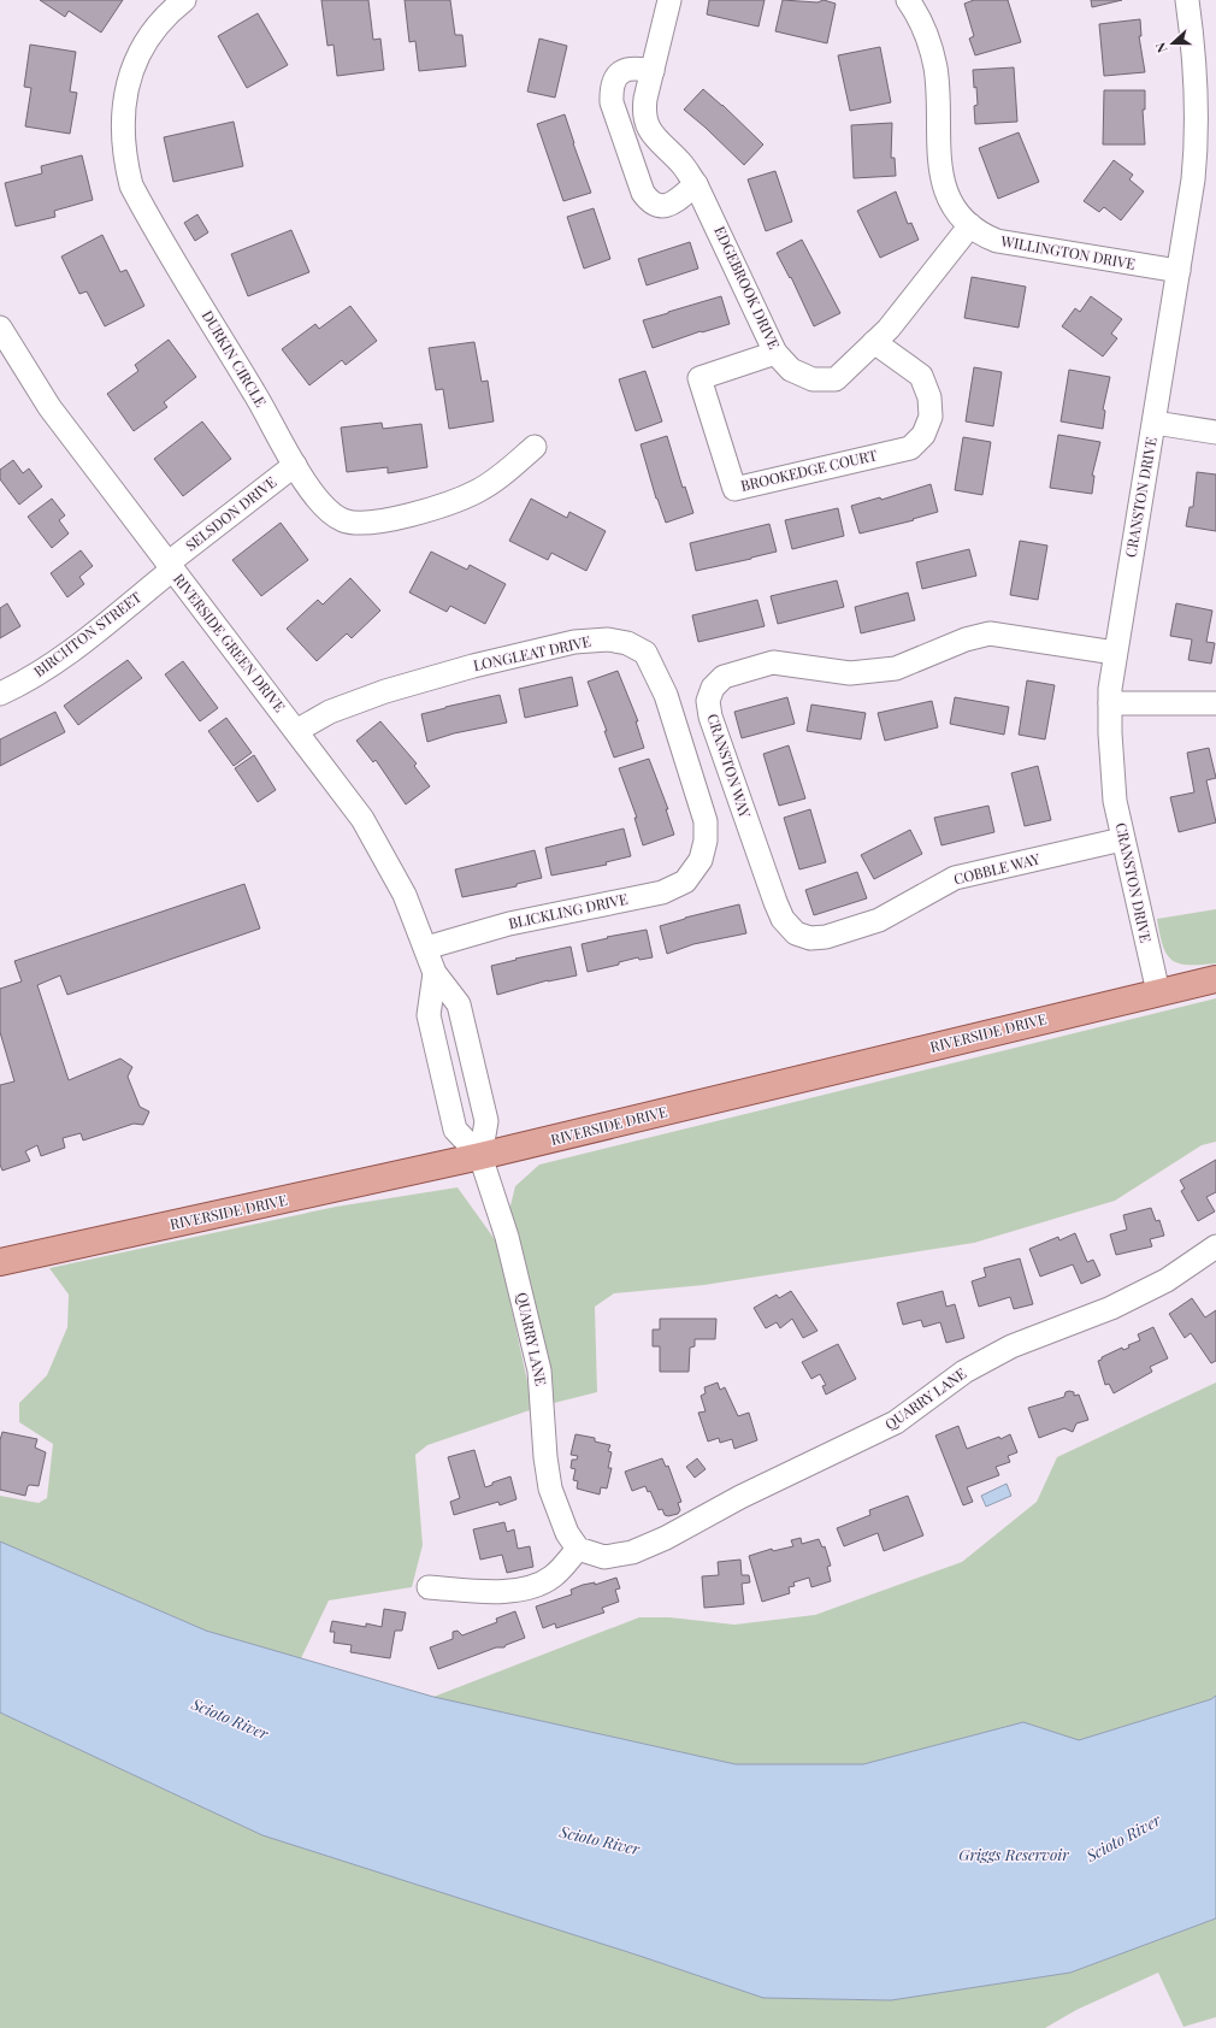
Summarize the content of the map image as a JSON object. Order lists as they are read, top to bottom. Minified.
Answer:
{"streets":{"main road":["RIVERSIDE DRIVE"],"street":["WILLINGTON DRIVE","EDGEBROOK DRIVE","DURKIN CIRCLE","BROOKEDGE COURT","CRANSTON DRIVE","SELSDON DRIVE","BIRCHTON STREET","RIVERSIDE GREEN DRIVE","LONGLEAT DRIVE","CRANSTON WAY","COBBLE WAY","BLICKLING DRIVE","QUARRY LANE"]},"crossings":[["WILLINGTON DRIVE","EDGEBROOK DRIVE"],["WILLINGTON DRIVE","CRANSTON DRIVE"],["EDGEBROOK DRIVE","BROOKEDGE COURT"],["DURKIN CIRCLE","SELSDON DRIVE"],["CRANSTON DRIVE","CRANSTON WAY"],["CRANSTON DRIVE","COBBLE WAY"],["CRANSTON DRIVE","RIVERSIDE DRIVE"],["SELSDON DRIVE","BIRCHTON STREET"],["SELSDON DRIVE","RIVERSIDE GREEN DRIVE"],["BIRCHTON STREET","RIVERSIDE GREEN DRIVE"],["RIVERSIDE GREEN DRIVE","LONGLEAT DRIVE"],["RIVERSIDE GREEN DRIVE","BLICKLING DRIVE"],["RIVERSIDE GREEN DRIVE","RIVERSIDE DRIVE"],["RIVERSIDE GREEN DRIVE","QUARRY LANE"],["LONGLEAT DRIVE","BLICKLING DRIVE"],["CRANSTON WAY","COBBLE WAY"],["RIVERSIDE DRIVE","QUARRY LANE"]],"water":["Scioto River","Griggs Reservoir"],"north":"left"}
